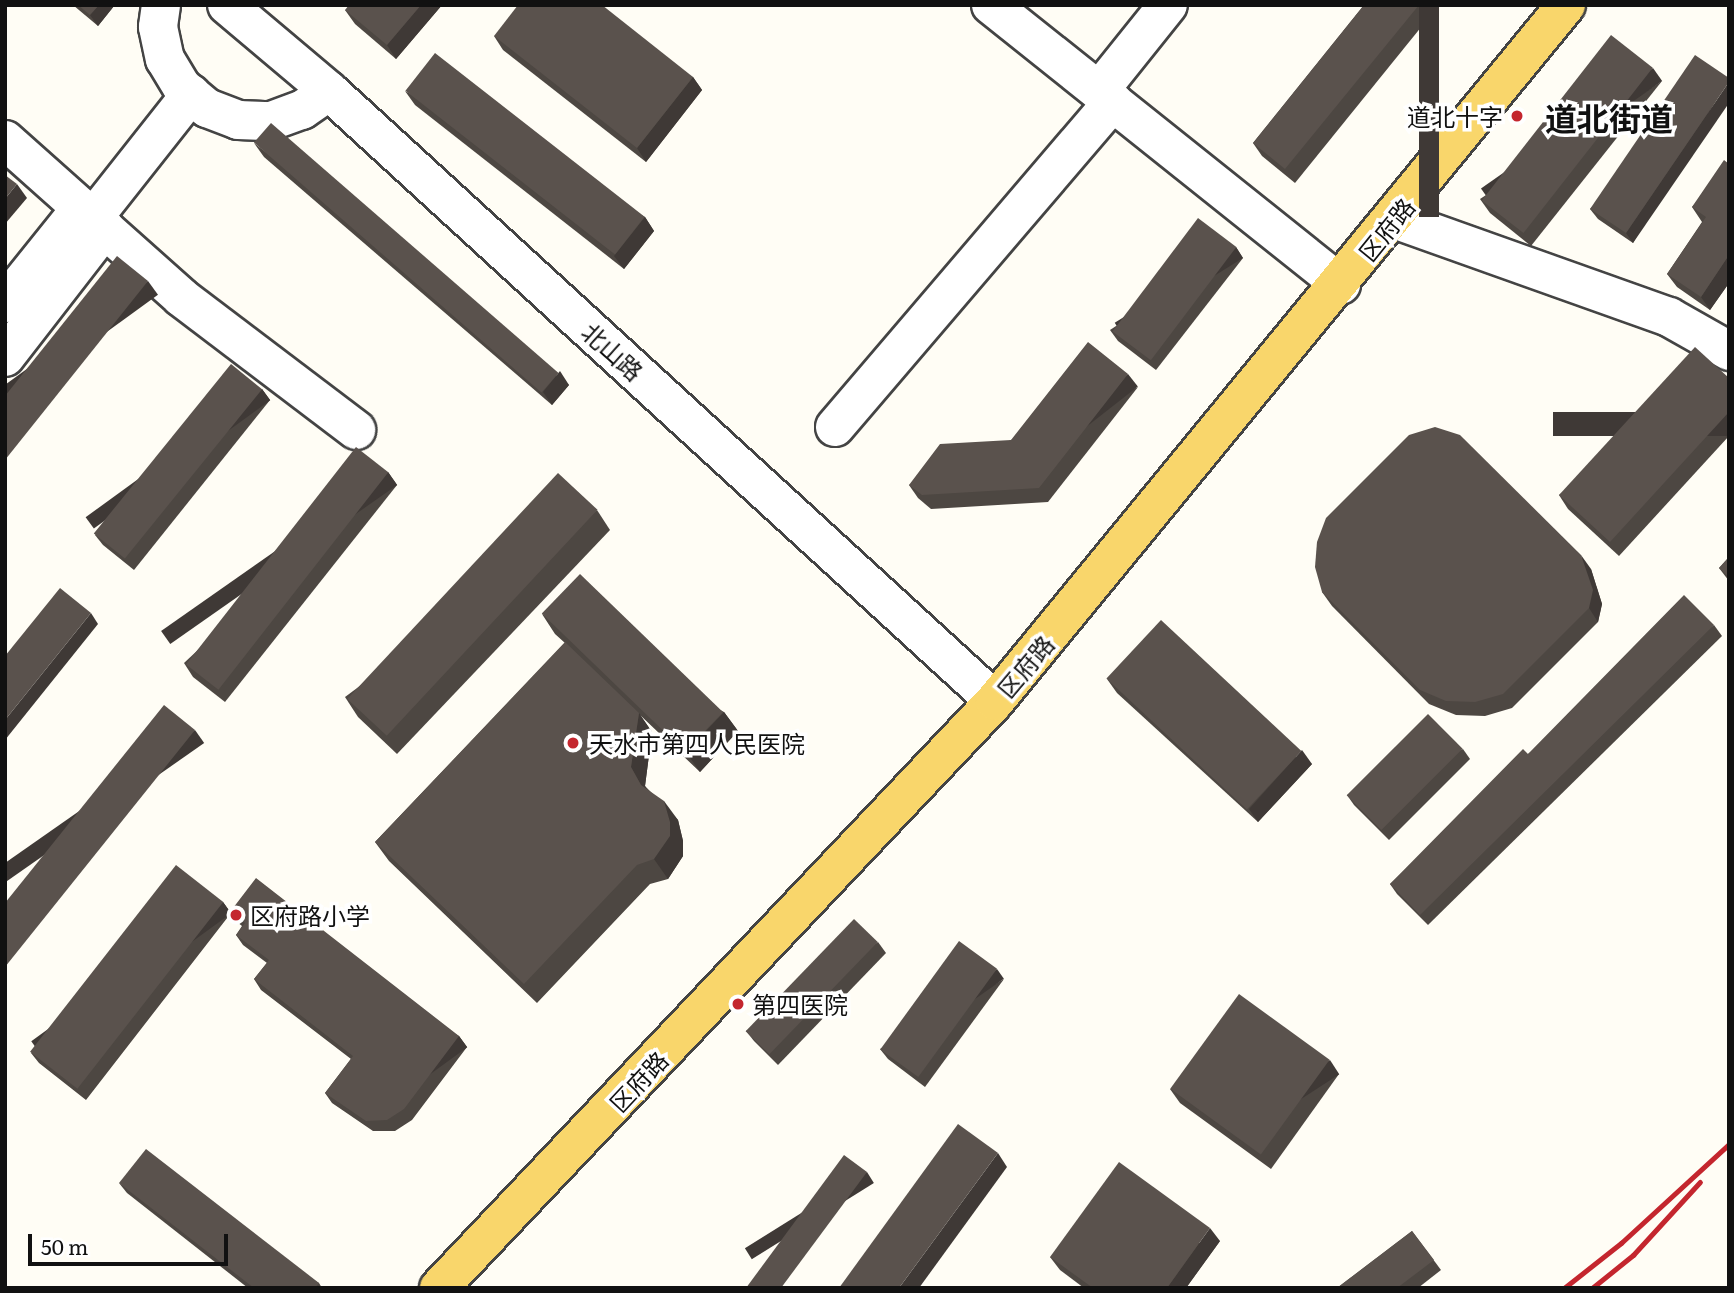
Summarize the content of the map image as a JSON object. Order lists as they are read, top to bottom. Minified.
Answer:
{"streets":{"main road":["区府路"],"street":["北山路"]},"crossings":[["区府路","北山路"]],"districts":["道北街道"],"places":["道北十字","天水市第四人民医院","区府路小学","第四医院"],"scale_bar":"50 m"}
